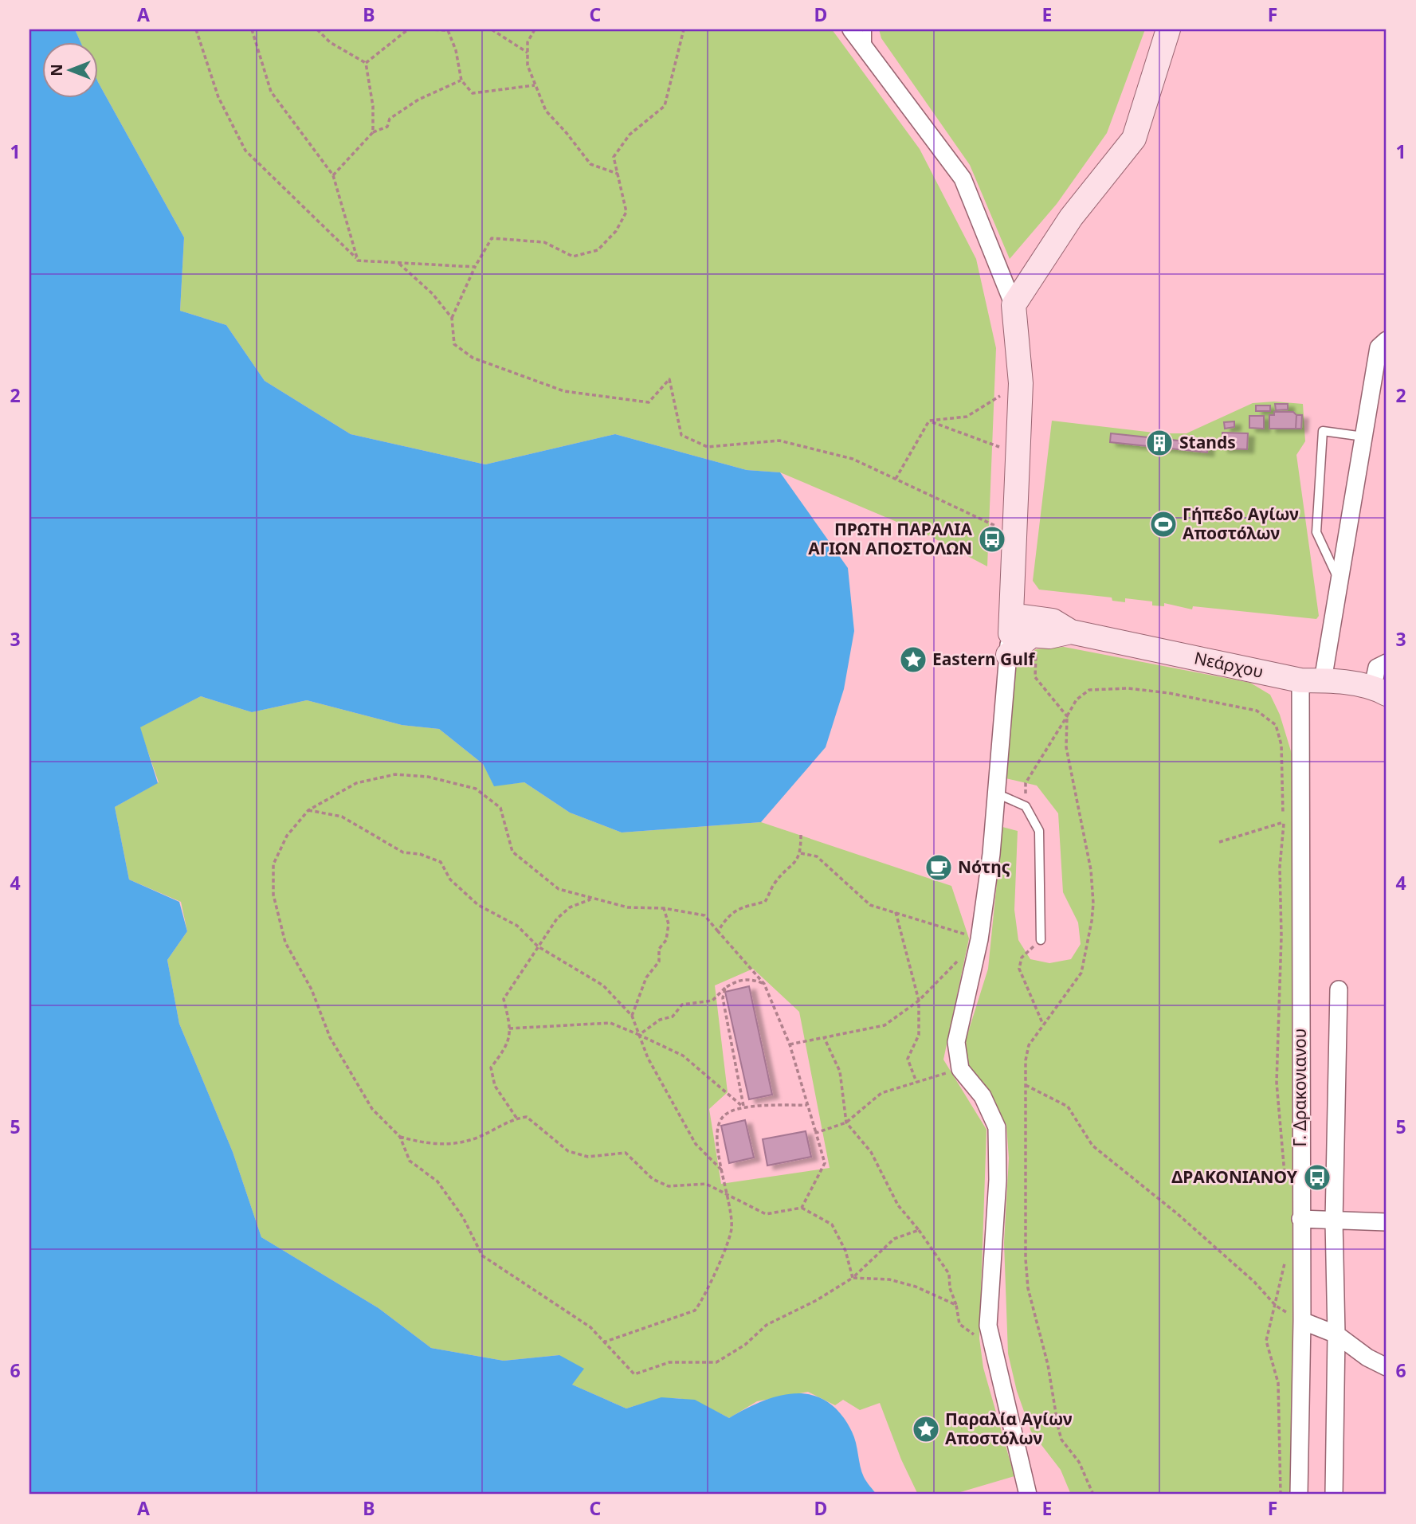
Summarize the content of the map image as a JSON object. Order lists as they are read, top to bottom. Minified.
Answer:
{"streets":{"street":["Νεάρχου","Γ. Δρακονιανου"]},"crossings":[["Νεάρχου","Γ. Δρακονιανου"]],"places":{"building":["Stands"],"sports":["Γήπεδο Αγίων Αποστόλων"],"bus stop":["ΠΡΩΤΗ ΠΑΡΑΛΙΑ ΑΓΙΩΝ ΑΠΟΣΤΟΛΩΝ","ΔΡΑΚΟΝΙΑΝΟΥ"],"place":["Eastern Gulf","Παραλία Αγίων Αποστόλων"],"cafe":["Νότης"]},"north":"left","grid":{"columns":["A","B","C","D","E","F"],"rows":["1","2","3","4","5","6"]}}
